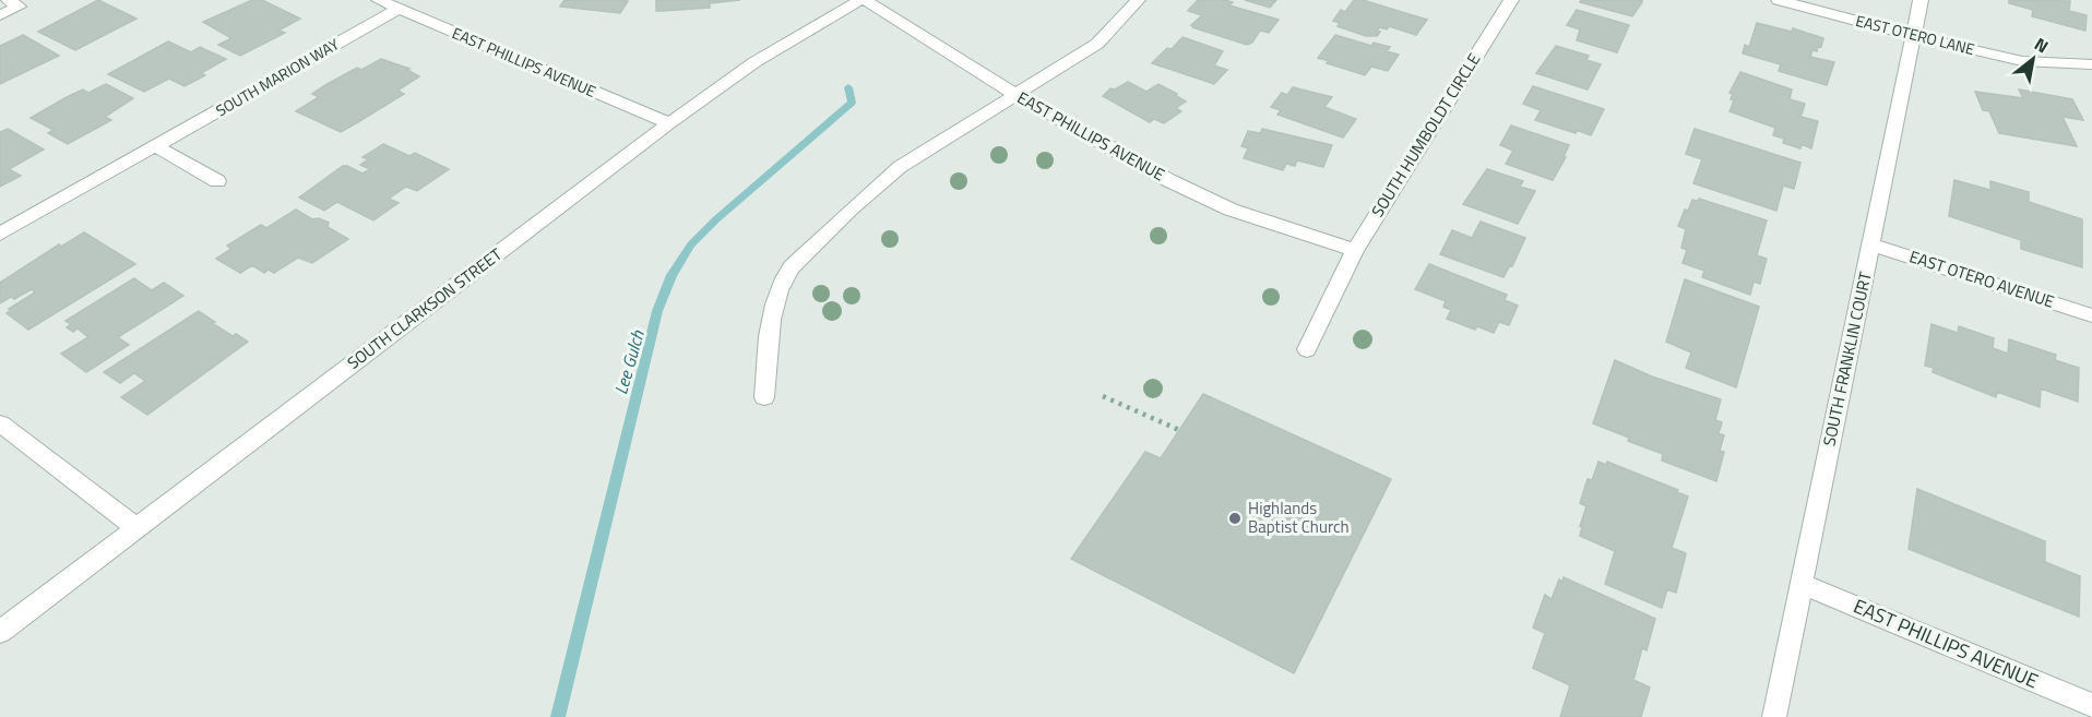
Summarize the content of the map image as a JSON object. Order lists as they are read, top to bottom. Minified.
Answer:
{"streets":{"street":["EAST OTERO LANE","EAST PHILLIPS AVENUE","SOUTH MARION WAY","SOUTH HUMBOLDT CIRCLE","EAST OTERO AVENUE","SOUTH CLARKSON STREET","SOUTH FRANKLIN COURT"]},"crossings":[["EAST OTERO LANE","SOUTH FRANKLIN COURT"],["EAST PHILLIPS AVENUE","SOUTH MARION WAY"],["EAST PHILLIPS AVENUE","SOUTH HUMBOLDT CIRCLE"],["EAST PHILLIPS AVENUE","SOUTH CLARKSON STREET"],["EAST PHILLIPS AVENUE","SOUTH FRANKLIN COURT"],["EAST OTERO AVENUE","SOUTH FRANKLIN COURT"]],"water":["Lee Gulch"],"places":["Highlands Baptist Church"],"north":"top right"}
